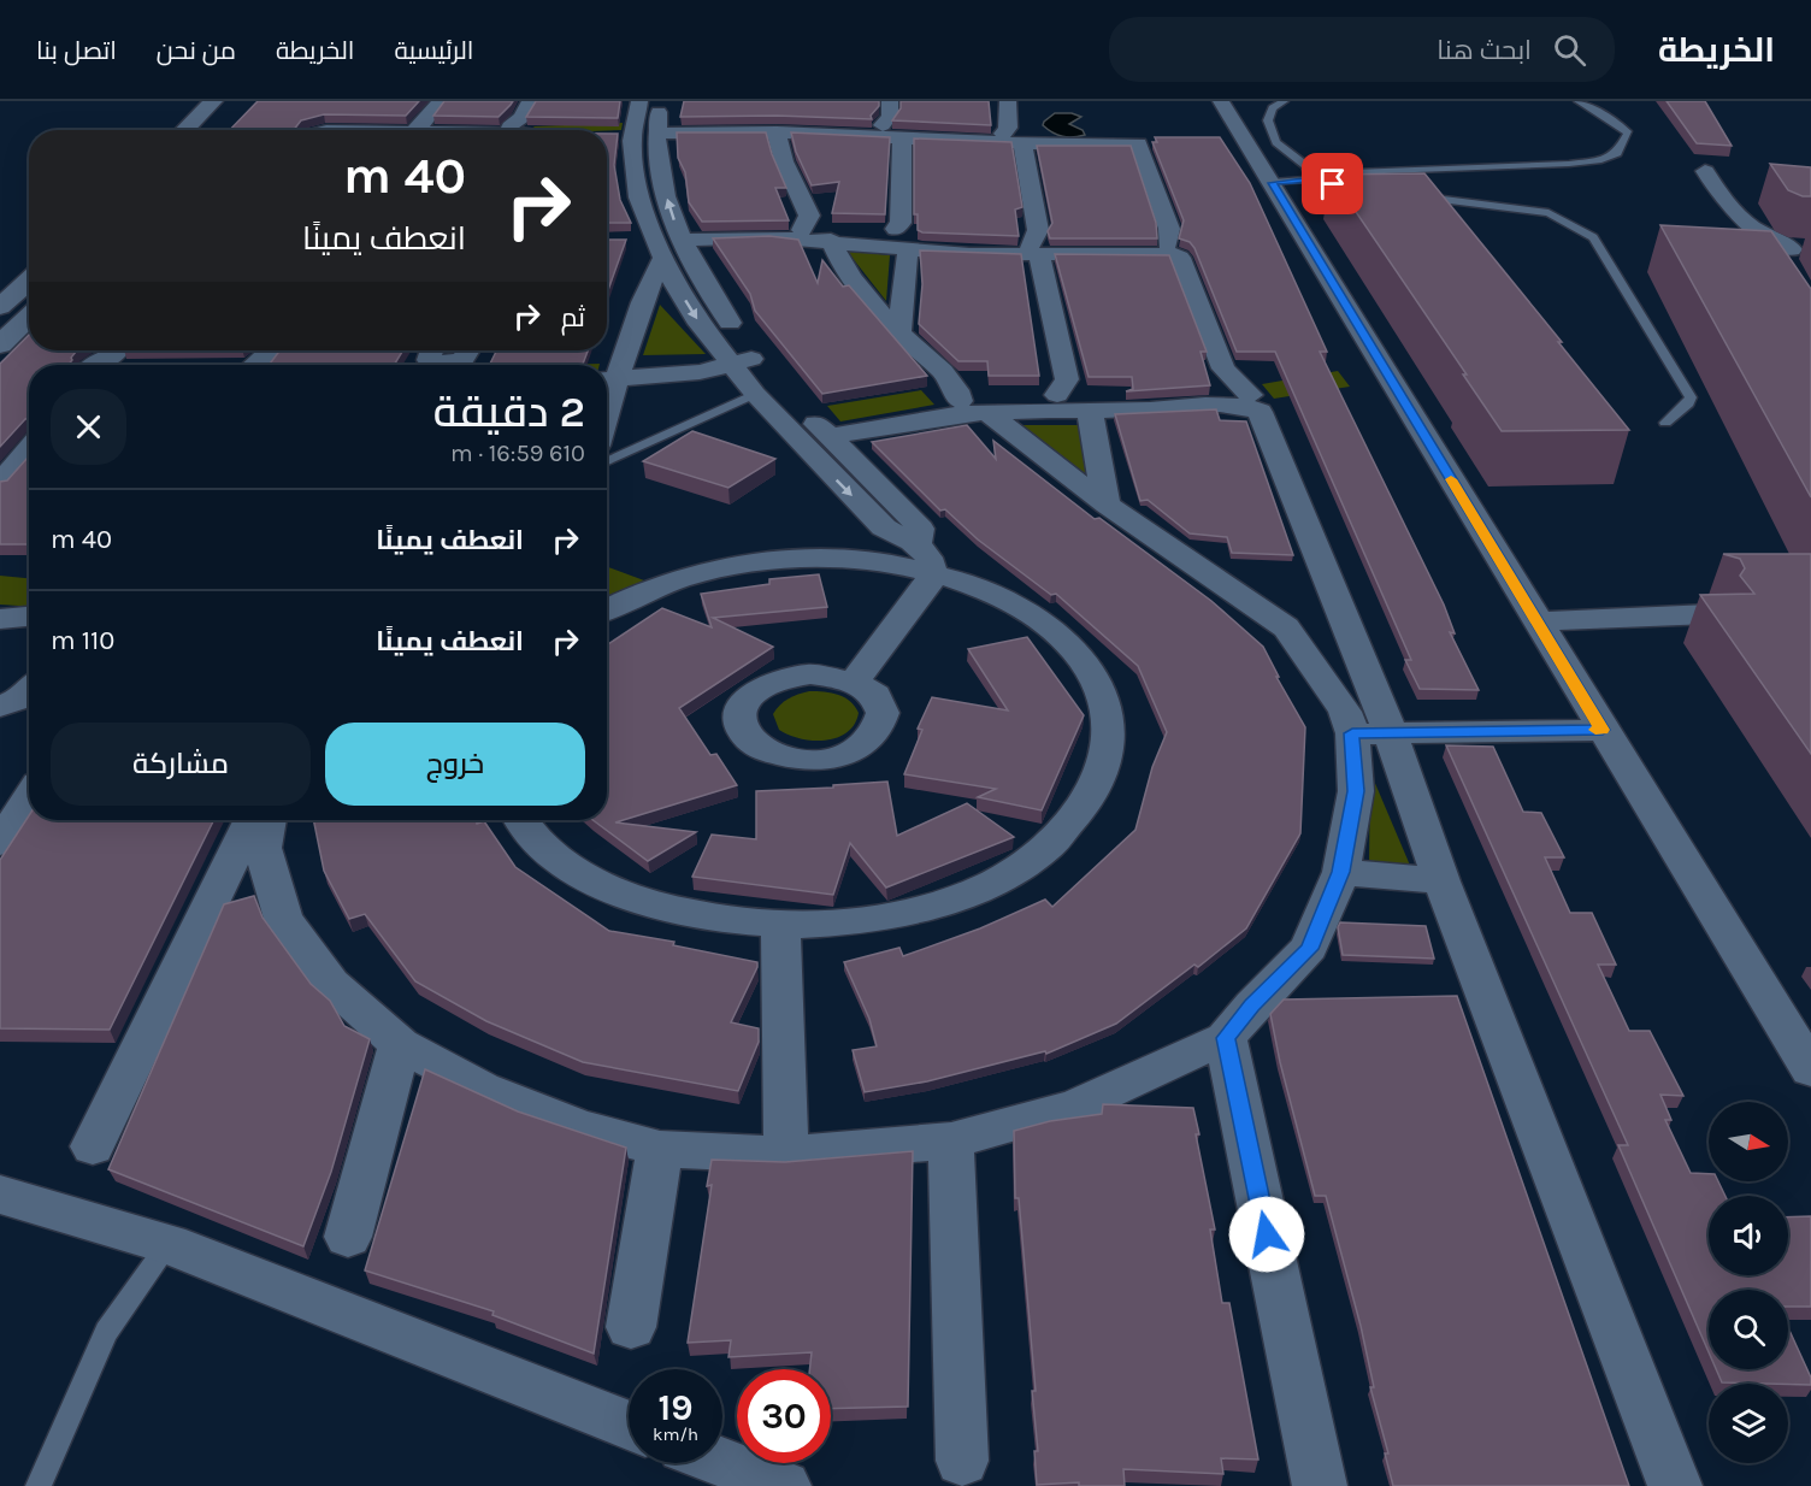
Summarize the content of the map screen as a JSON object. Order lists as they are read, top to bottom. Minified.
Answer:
{"north":"right","page":{"header":"الخريطة","search":"ابحث هنا","nav":["الرئيسية","الخريطة","من نحن","اتصل بنا"],"turn":["40 m","انعطف يمينًا"],"then":"ثم","heading":["2 دقيقة","610 m · 16:59"],"list":[{"name":"انعطف يمينًا","value":"40 m"},{"name":"انعطف يمينًا","value":"110 m"}],"buttons":["خروج","مشاركة"],"speed":"19 km/h","limit":"30"}}
